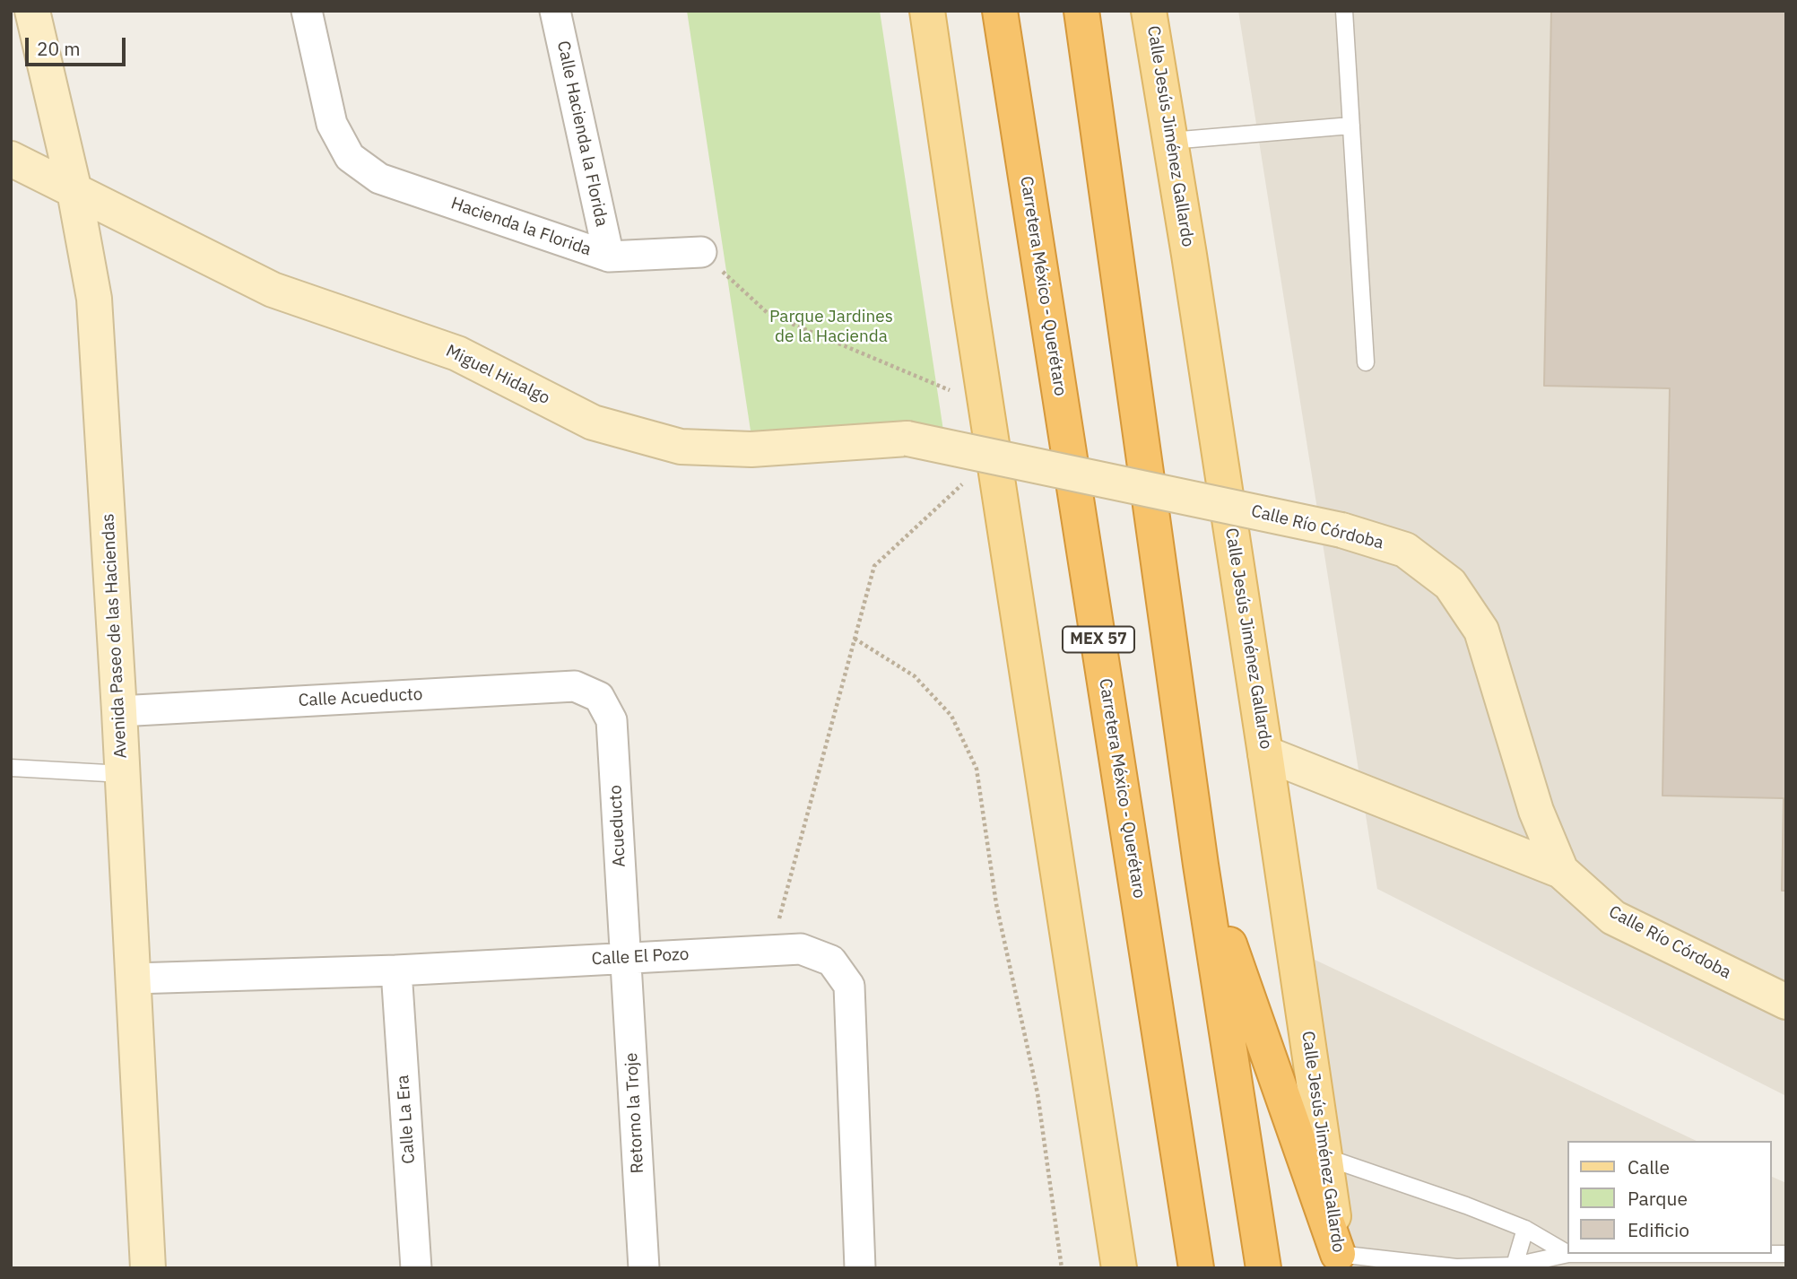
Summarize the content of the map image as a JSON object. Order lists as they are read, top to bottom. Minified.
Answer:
{"streets":{"highway":["Carretera México - Querétaro","MEX 57"],"main road":["Calle Jesús Jiménez Gallardo"],"street":["Calle Hacienda la Florida","Hacienda la Florida","Miguel Hidalgo","Calle Río Córdoba","Avenida Paseo de las Haciendas","Calle Acueducto","Acueducto","Calle El Pozo","Retorno la Troje","Calle La Era"]},"crossings":[["Calle Hacienda la Florida","Hacienda la Florida"],["Calle Jesús Jiménez Gallardo","Calle Río Córdoba"],["Miguel Hidalgo","Calle Río Córdoba"],["Miguel Hidalgo","Avenida Paseo de las Haciendas"],["Avenida Paseo de las Haciendas","Calle Acueducto"],["Avenida Paseo de las Haciendas","Calle El Pozo"],["Calle Acueducto","Acueducto"],["Acueducto","Calle El Pozo"],["Acueducto","Retorno la Troje"],["Calle El Pozo","Retorno la Troje"],["Calle El Pozo","Calle La Era"]],"parks":["Parque Jardines de la Hacienda"],"legend":["Calle","Parque","Edificio"],"scale_bar":"20 m"}
